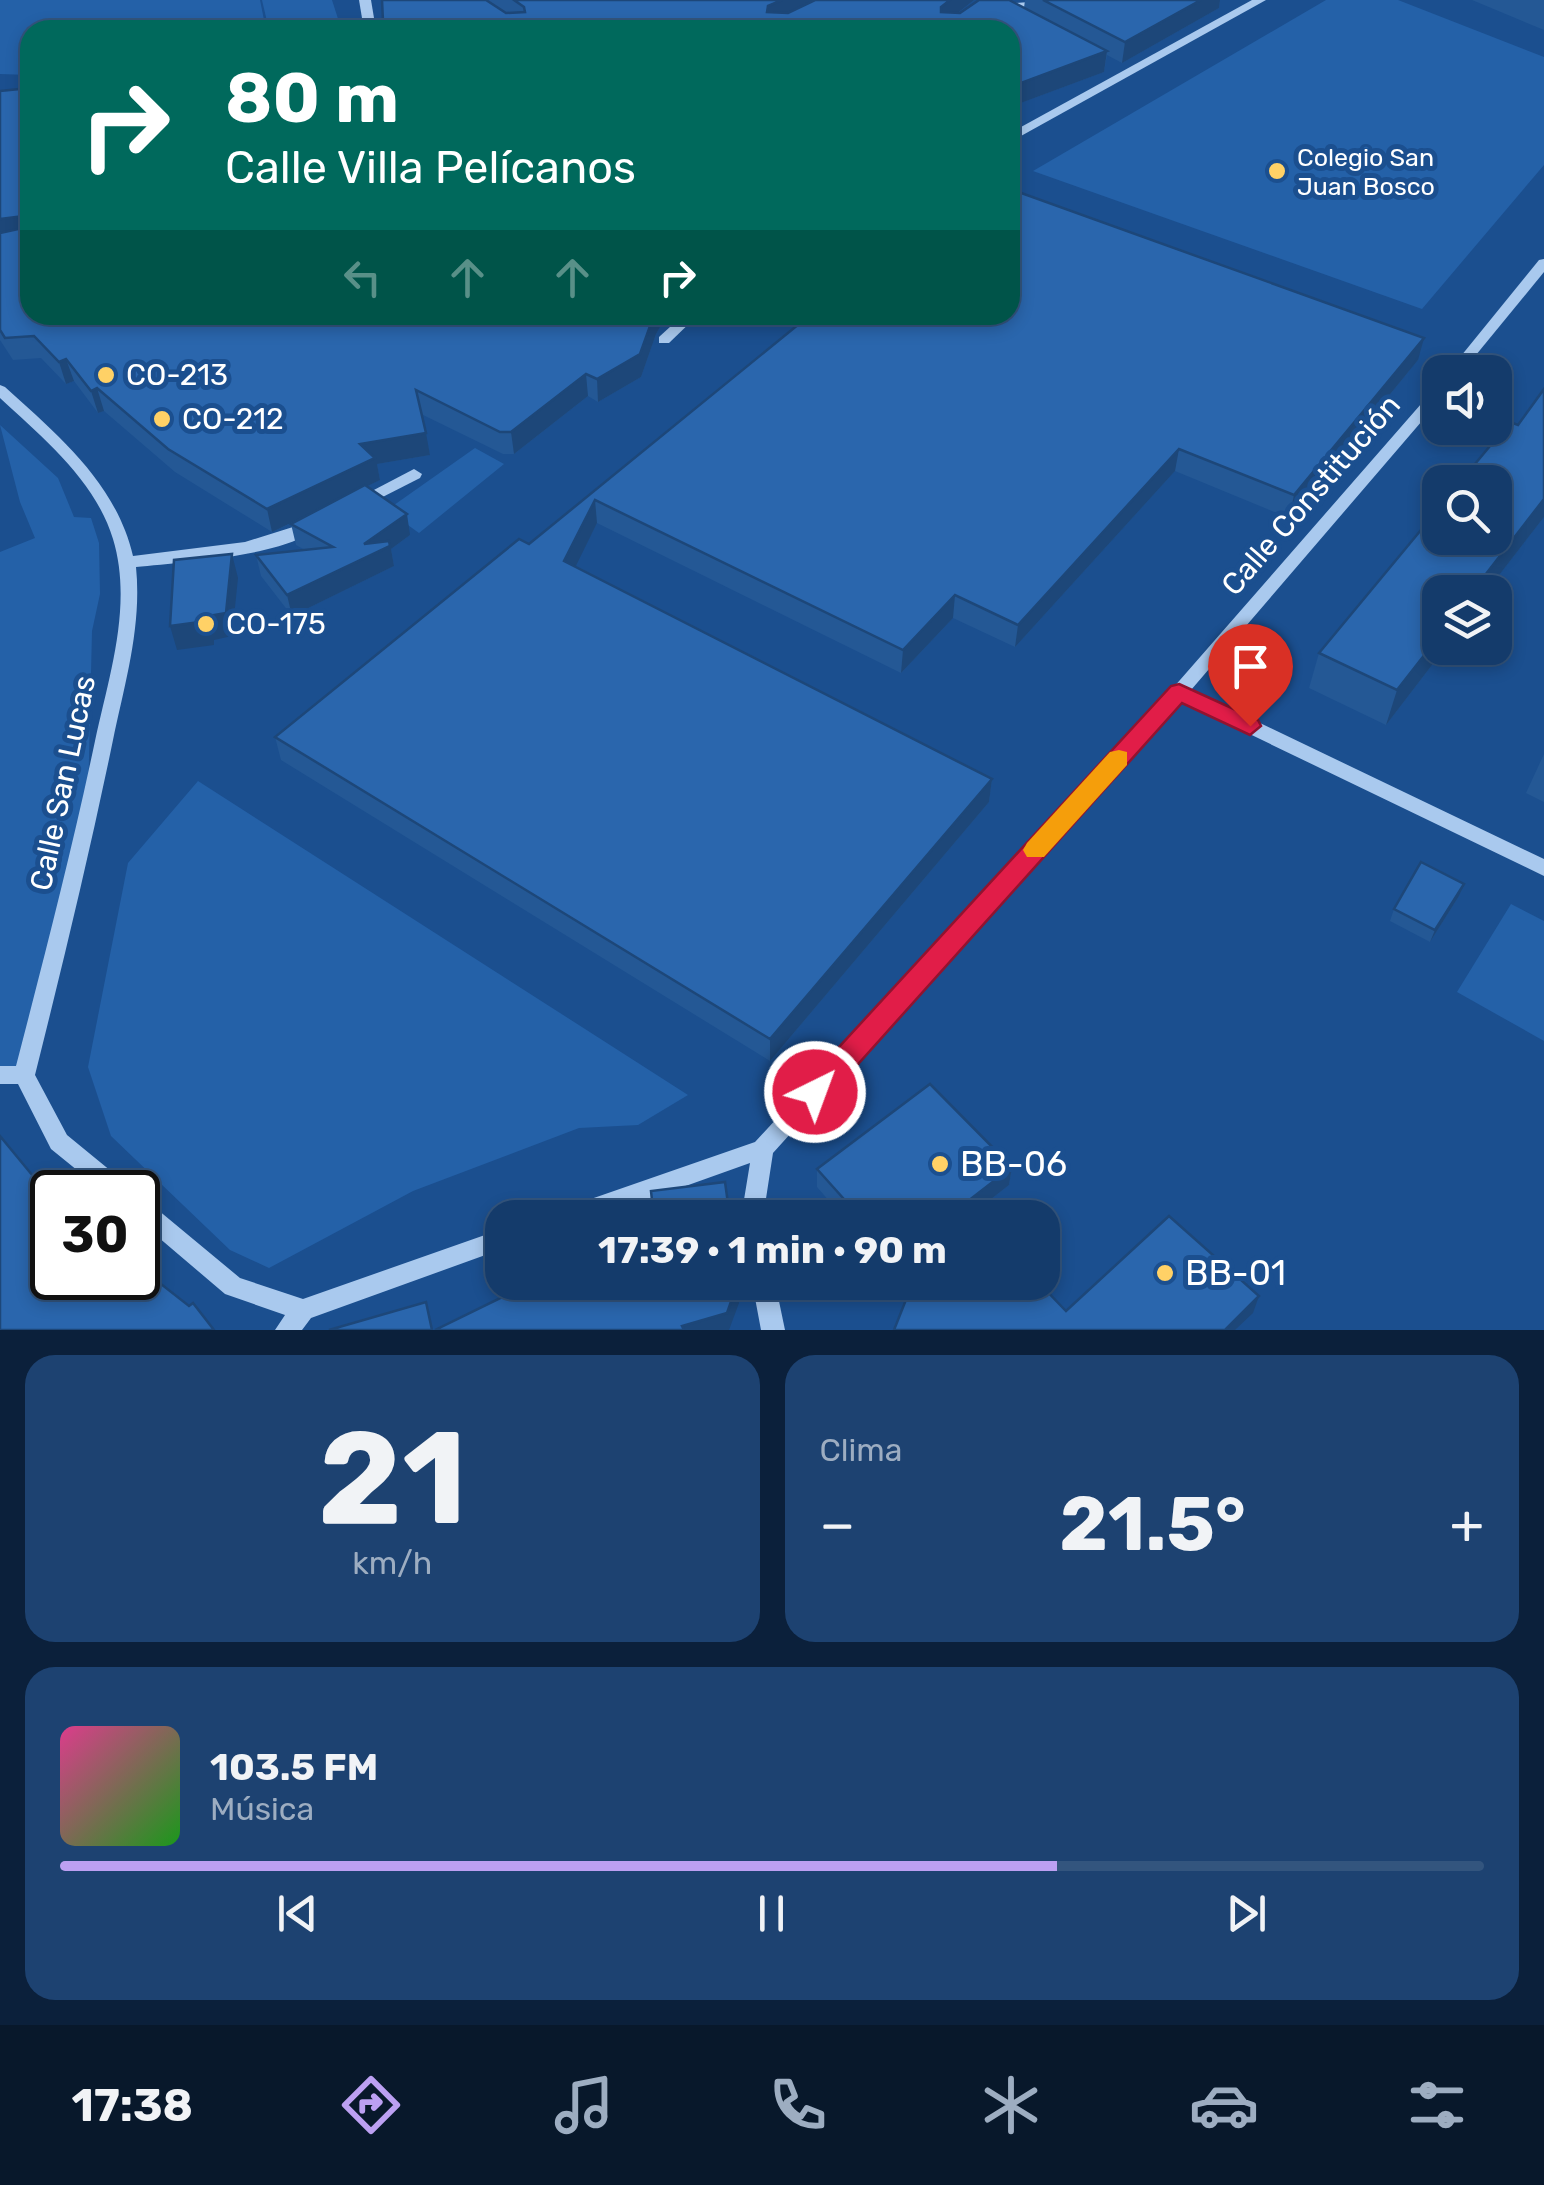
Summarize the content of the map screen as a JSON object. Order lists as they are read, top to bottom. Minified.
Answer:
{"streets":{"street":["Calle Constitución","Calle San Lucas"]},"places":["Colegio San Juan Bosco","CO-213","CO-212","CO-175","BB-06","BB-01"],"page":{"turn":["80 m","Calle Villa Pelícanos"],"limit":"30","trip":"17:39 · 1 min · 90 m","tile":[["21","km/h"],"Clima"],"heat":["−","21.5°","+"],"song":["103.5 FM","Música"],"tabs":"17:38"}}
